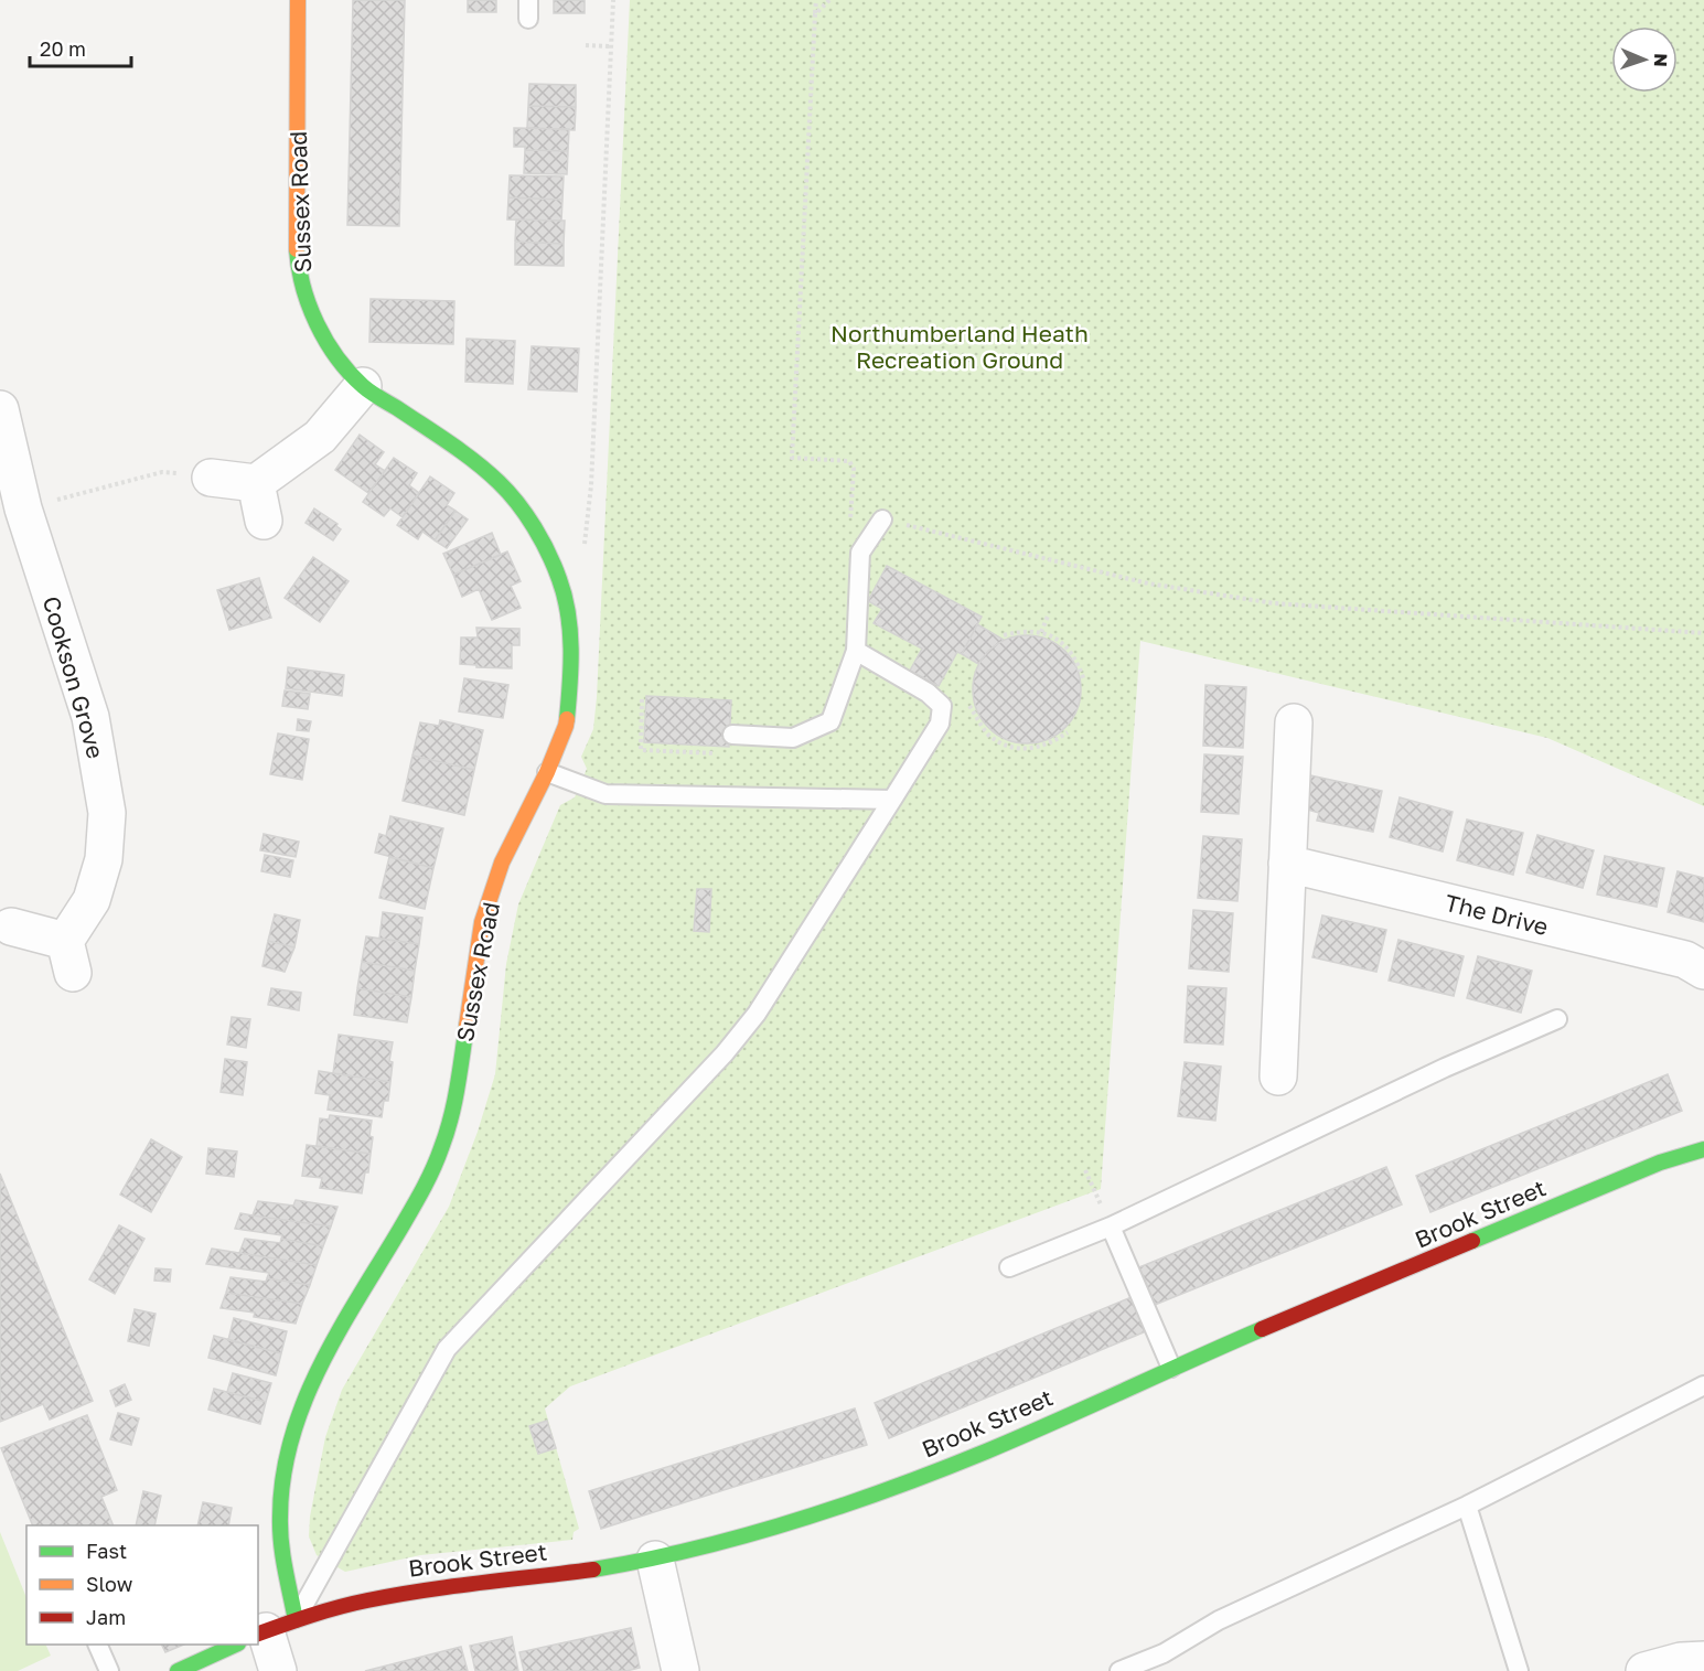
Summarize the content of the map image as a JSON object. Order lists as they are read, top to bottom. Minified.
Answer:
{"streets":{"street":["Sussex Road","Cookson Grove","The Drive","Brook Street"]},"crossings":[["Sussex Road","Brook Street"]],"parks":["Northumberland Heath Recreation Ground"],"legend":["Fast","Slow","Jam"],"scale_bar":"20 m","north":"right"}
